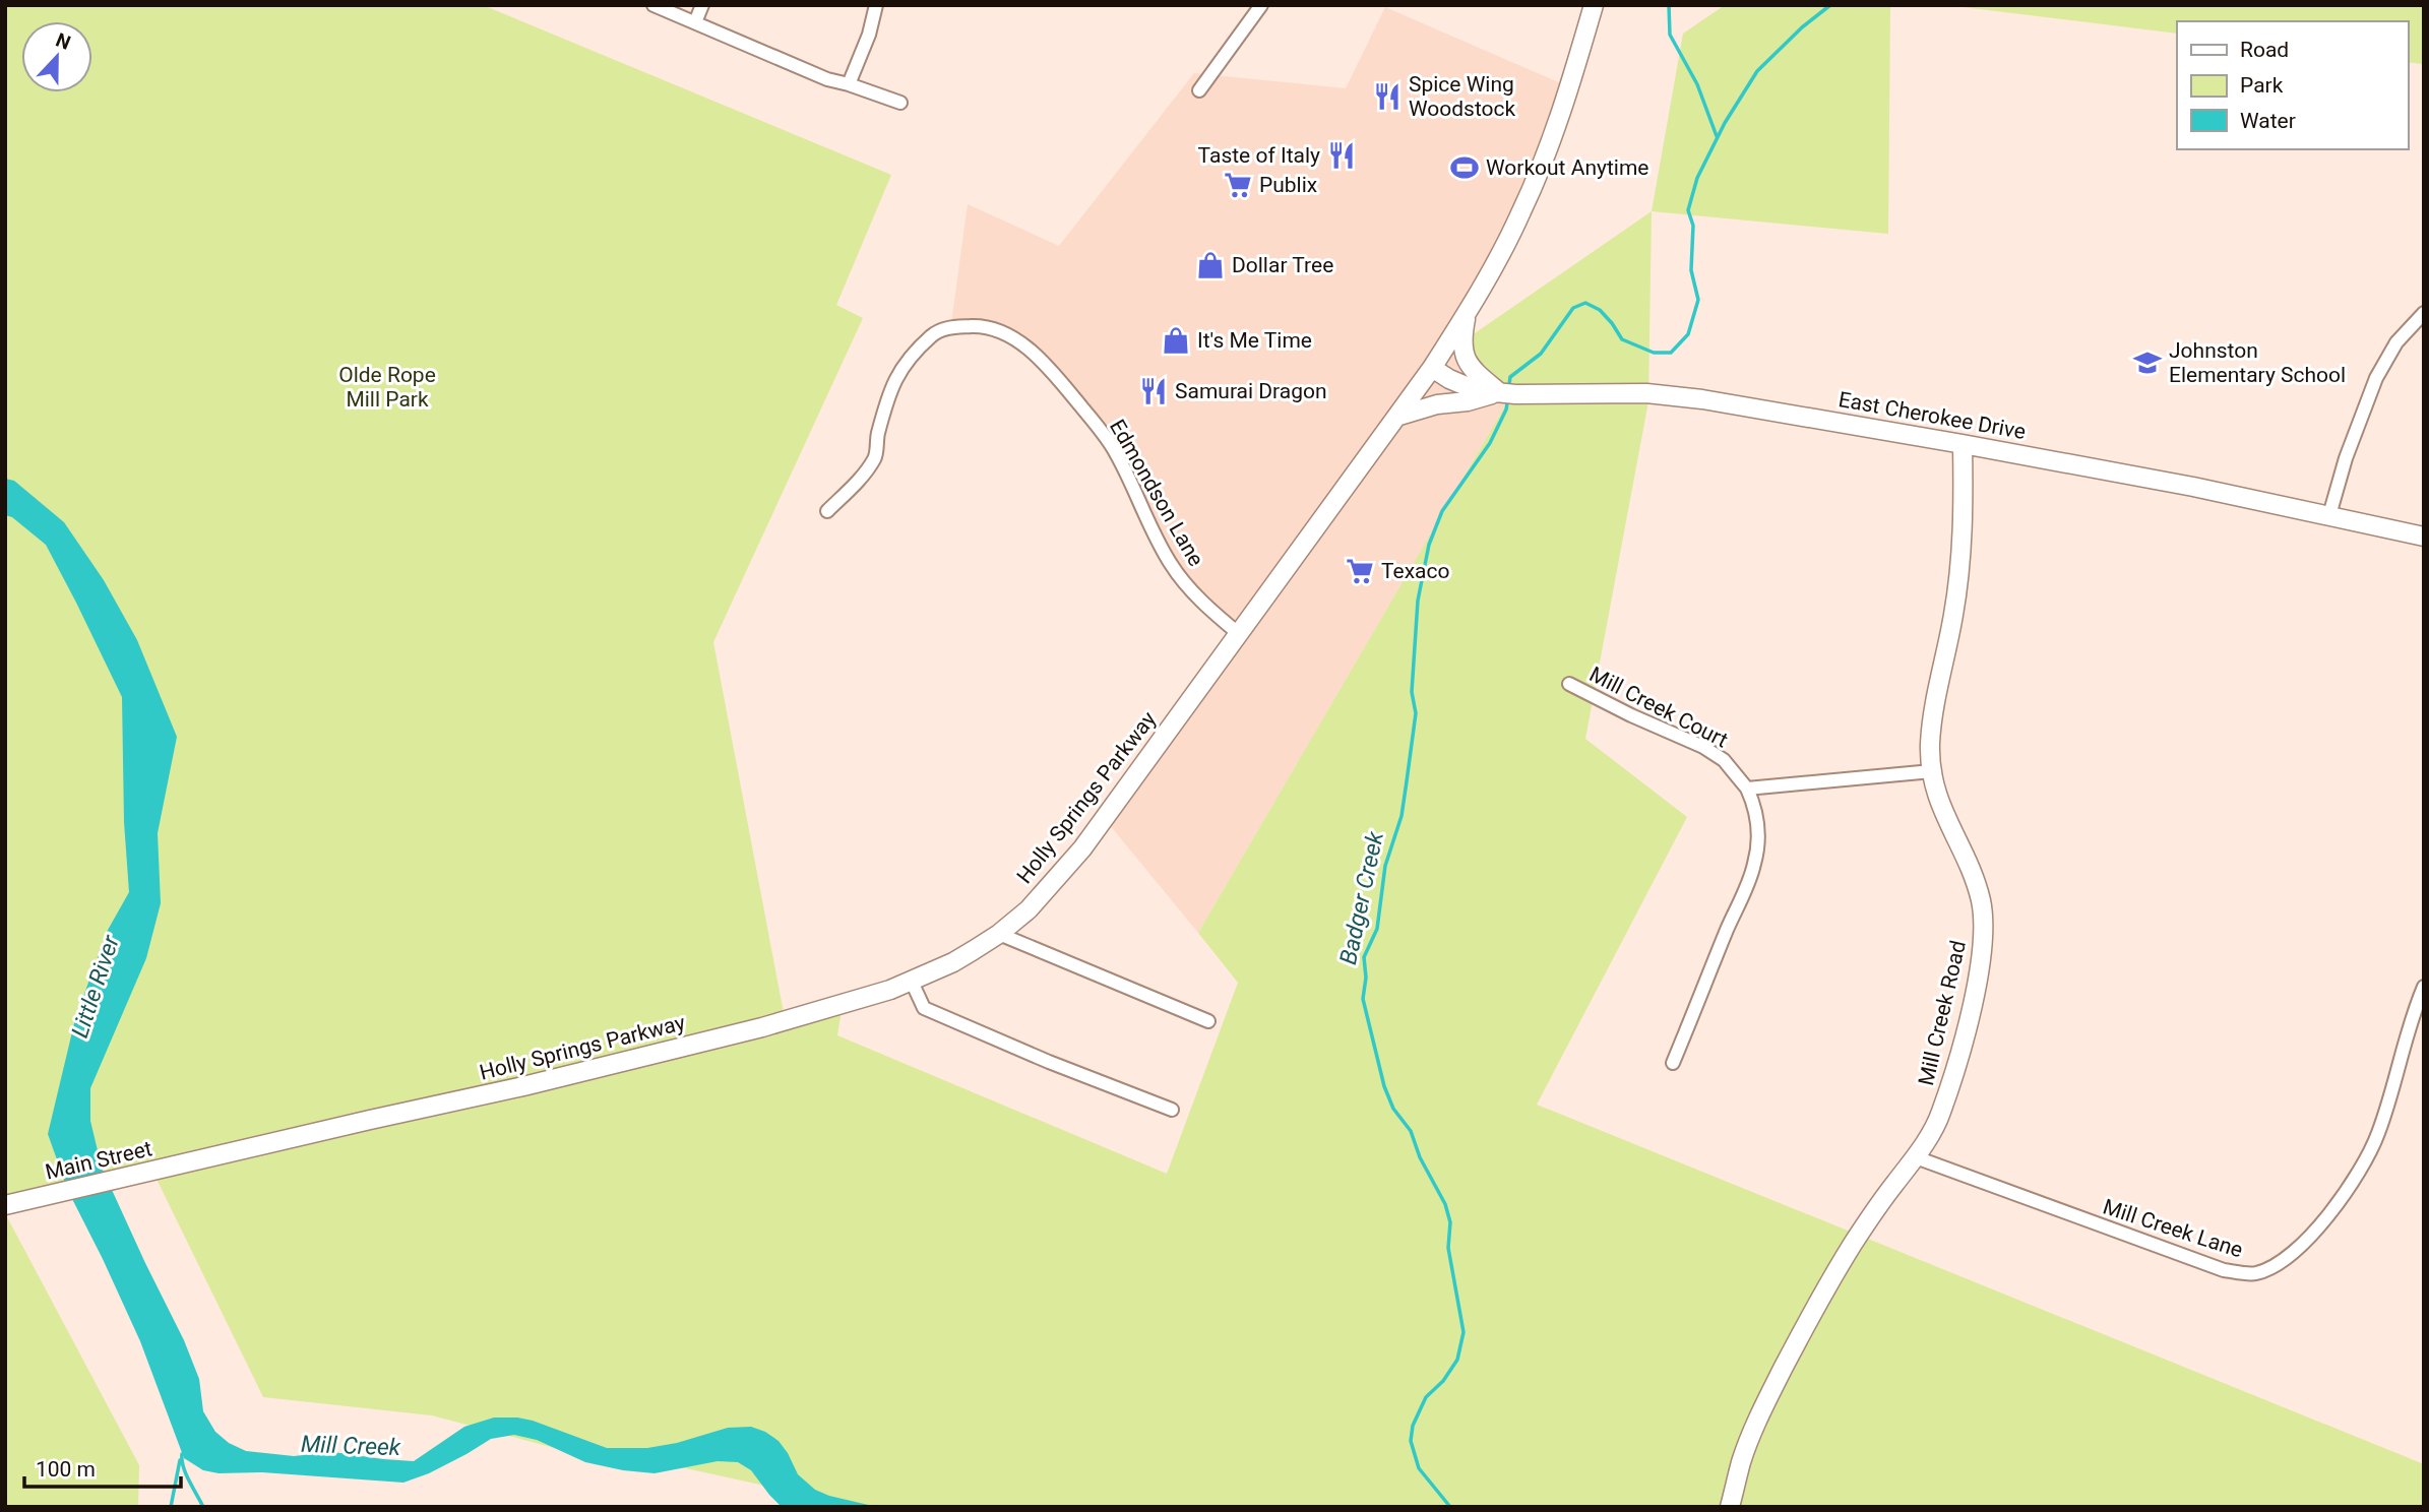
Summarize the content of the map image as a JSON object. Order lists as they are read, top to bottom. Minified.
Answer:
{"streets":{"main road":["East Cherokee Drive","Holly Springs Parkway","Mill Creek Road","Main Street"],"street":["Edmondson Lane","Mill Creek Court","Mill Creek Lane"]},"crossings":[["East Cherokee Drive","Holly Springs Parkway"],["East Cherokee Drive","Mill Creek Road"],["Edmondson Lane","Holly Springs Parkway"],["Holly Springs Parkway","Main Street"],["Mill Creek Road","Mill Creek Lane"]],"water":["Badger Creek","Little River","Mill Creek"],"parks":["Olde Rope Mill Park"],"places":{"restaurant":["Spice Wing Woodstock","Taste of Italy","Samurai Dragon"],"sports":["Workout Anytime"],"supermarket":["Publix","Texaco"],"shop":["Dollar Tree","It's Me Time"],"school or university":["Johnston Elementary School"]},"legend":["Road","Park","Water"],"scale_bar":"100 m","north":"top"}
